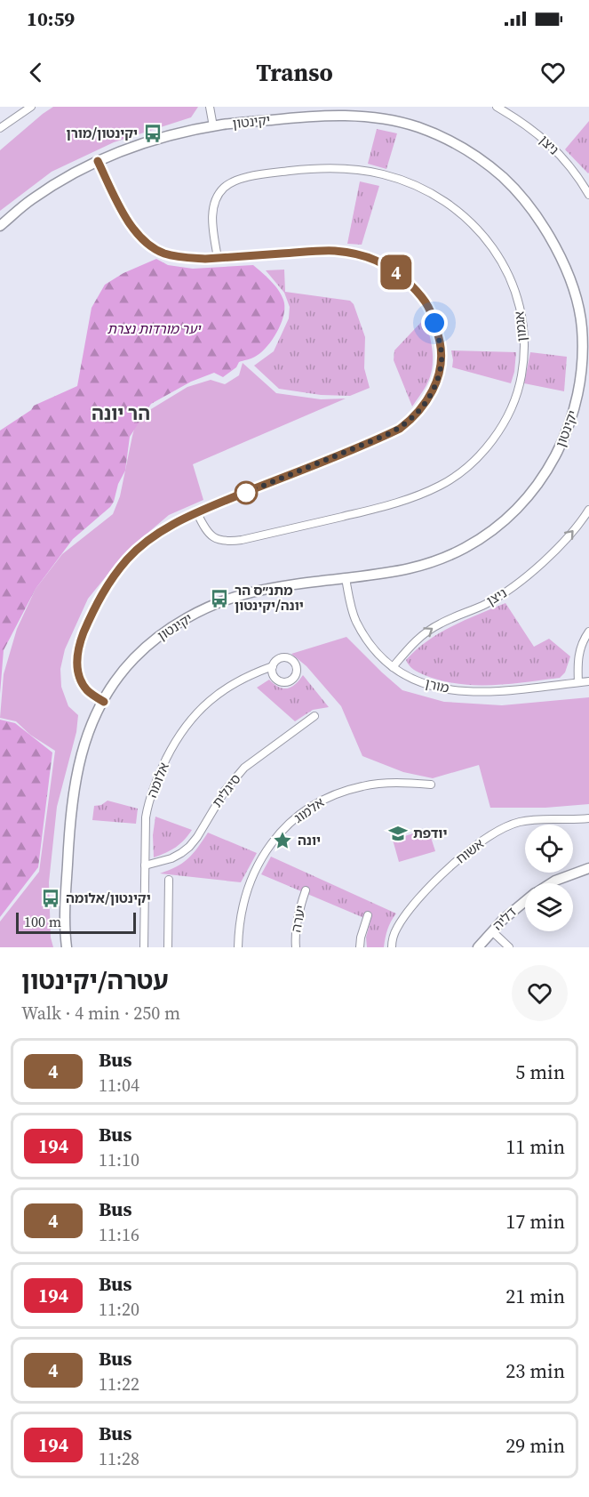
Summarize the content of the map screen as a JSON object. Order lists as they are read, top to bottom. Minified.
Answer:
{"streets":{"street":["יקינטון","ניצן","אגמון","מורן","אלומה","סיגלית","אלמוג","אשוח","יערה","דליה"]},"crossings":[["יקינטון","מורן"],["ניצן","מורן"],["אלומה","סיגלית"]],"one_way":["ניצן"],"districts":["הר יונה"],"parks":["יער מורדות נצרת"],"places":{"bus stop":["יקינטון/מורן","מתנ״ס הר יונה/יקינטון","יקינטון/אלומה"],"school or university":["יודפת"],"place":["יונה"]},"lines":["bus line 4"],"scale_bar":"100 m","page":{"status":"10:59","header":"Transo","on_map":"4","scale":"100 m","heading":["עטרה/יקינטון","Walk · 4 min · 250 m"],"list":[{"mark":"4","name":"Bus","note":"11:04","value":"5 min"},{"mark":"194","name":"Bus","note":"11:10","value":"11 min"},{"mark":"4","name":"Bus","note":"11:16","value":"17 min"},{"mark":"194","name":"Bus","note":"11:20","value":"21 min"},{"mark":"4","name":"Bus","note":"11:22","value":"23 min"},{"mark":"194","name":"Bus","note":"11:28","value":"29 min"}]}}
